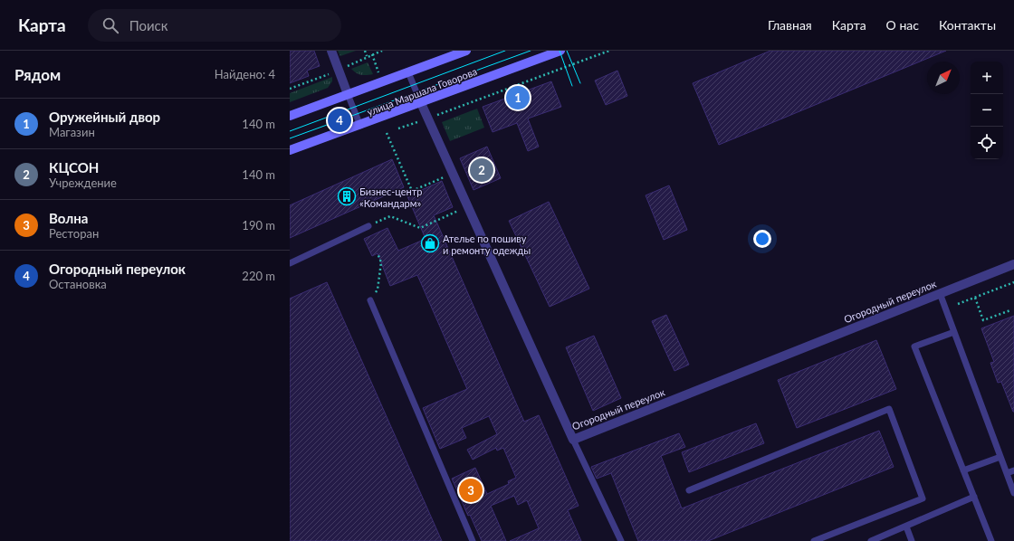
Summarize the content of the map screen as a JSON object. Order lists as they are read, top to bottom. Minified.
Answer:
{"streets":{"main road":["улица Маршала Говорова"],"street":["Огородный переулок"]},"crossings":[["улица Маршала Говорова","Огородный переулок"]],"places":{"building":["Бизнес-центр «Командарм»"],"shop":["Ателье по пошиву и ремонту одежды"]},"north":"top right","page":{"header":"Карта","search":"Поиск","nav":["Главная","Карта","О нас","Контакты"],"heading":["Рядом","Найдено: 4"],"map_buttons":["+","−"],"pins":["1","4","2","3"],"list":[{"mark":"1","name":"Оружейный двор","note":"Магазин","value":"140 m"},{"mark":"2","name":"КЦСОН","note":"Учреждение","value":"140 m"},{"mark":"3","name":"Волна","note":"Ресторан","value":"190 m"},{"mark":"4","name":"Огородный переулок","note":"Остановка","value":"220 m"}]}}
